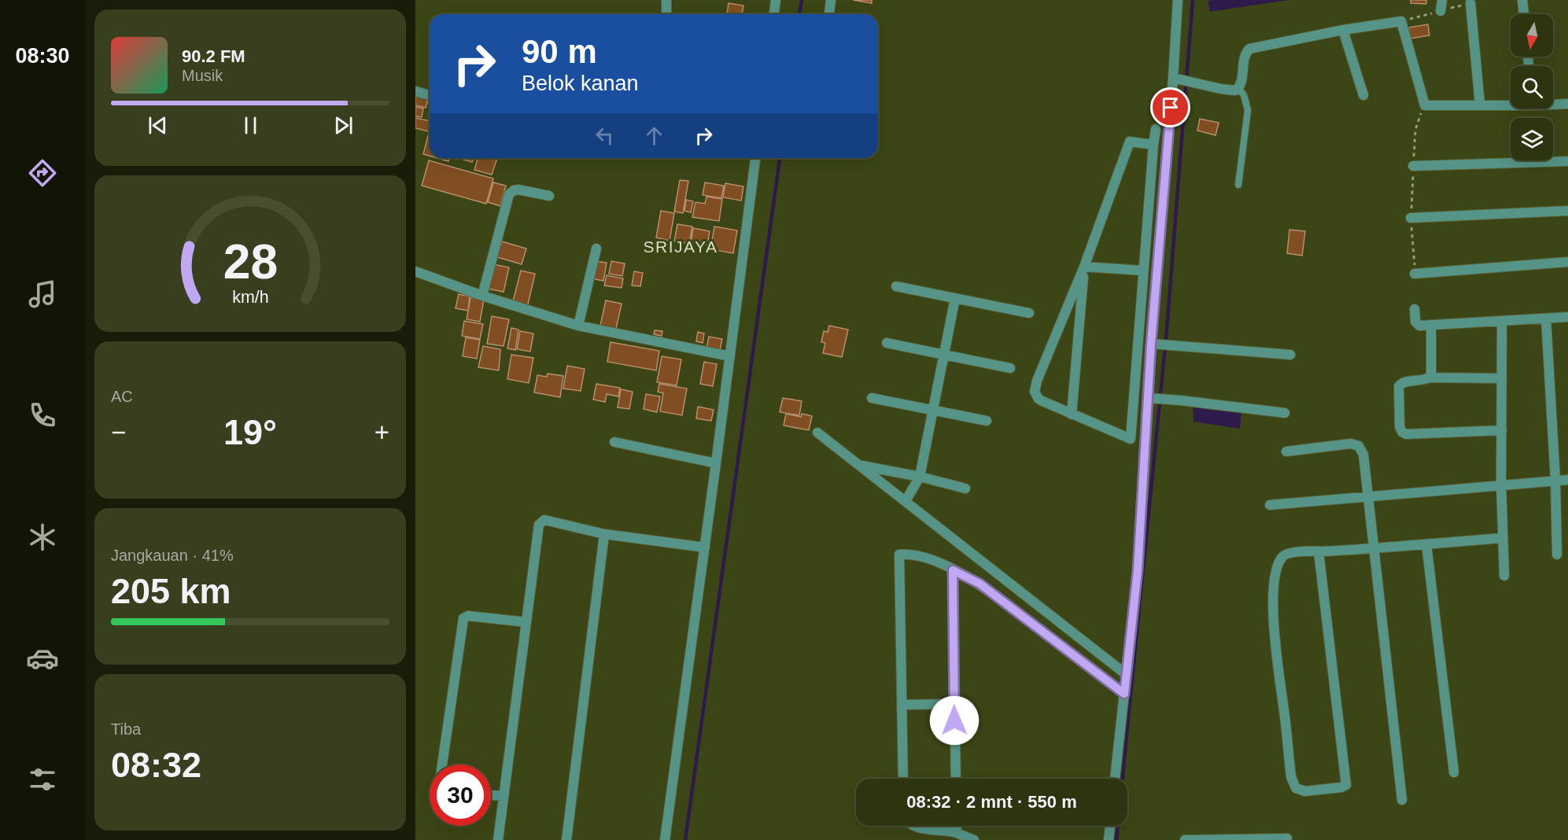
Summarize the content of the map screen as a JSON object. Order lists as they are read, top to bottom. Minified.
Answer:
{"districts":["SRIJAYA"],"north":"bottom","page":{"tabs":"08:30","turn":["90 m","Belok kanan"],"song":["90.2 FM","Musik"],"tile":["AC",["Jangkauan · 41%","205 km"],["Tiba","08:32"]],"heat":["−","19°","+"],"limit":"30","trip":"08:32 · 2 mnt · 550 m","gauge":["28","km/h"]}}
